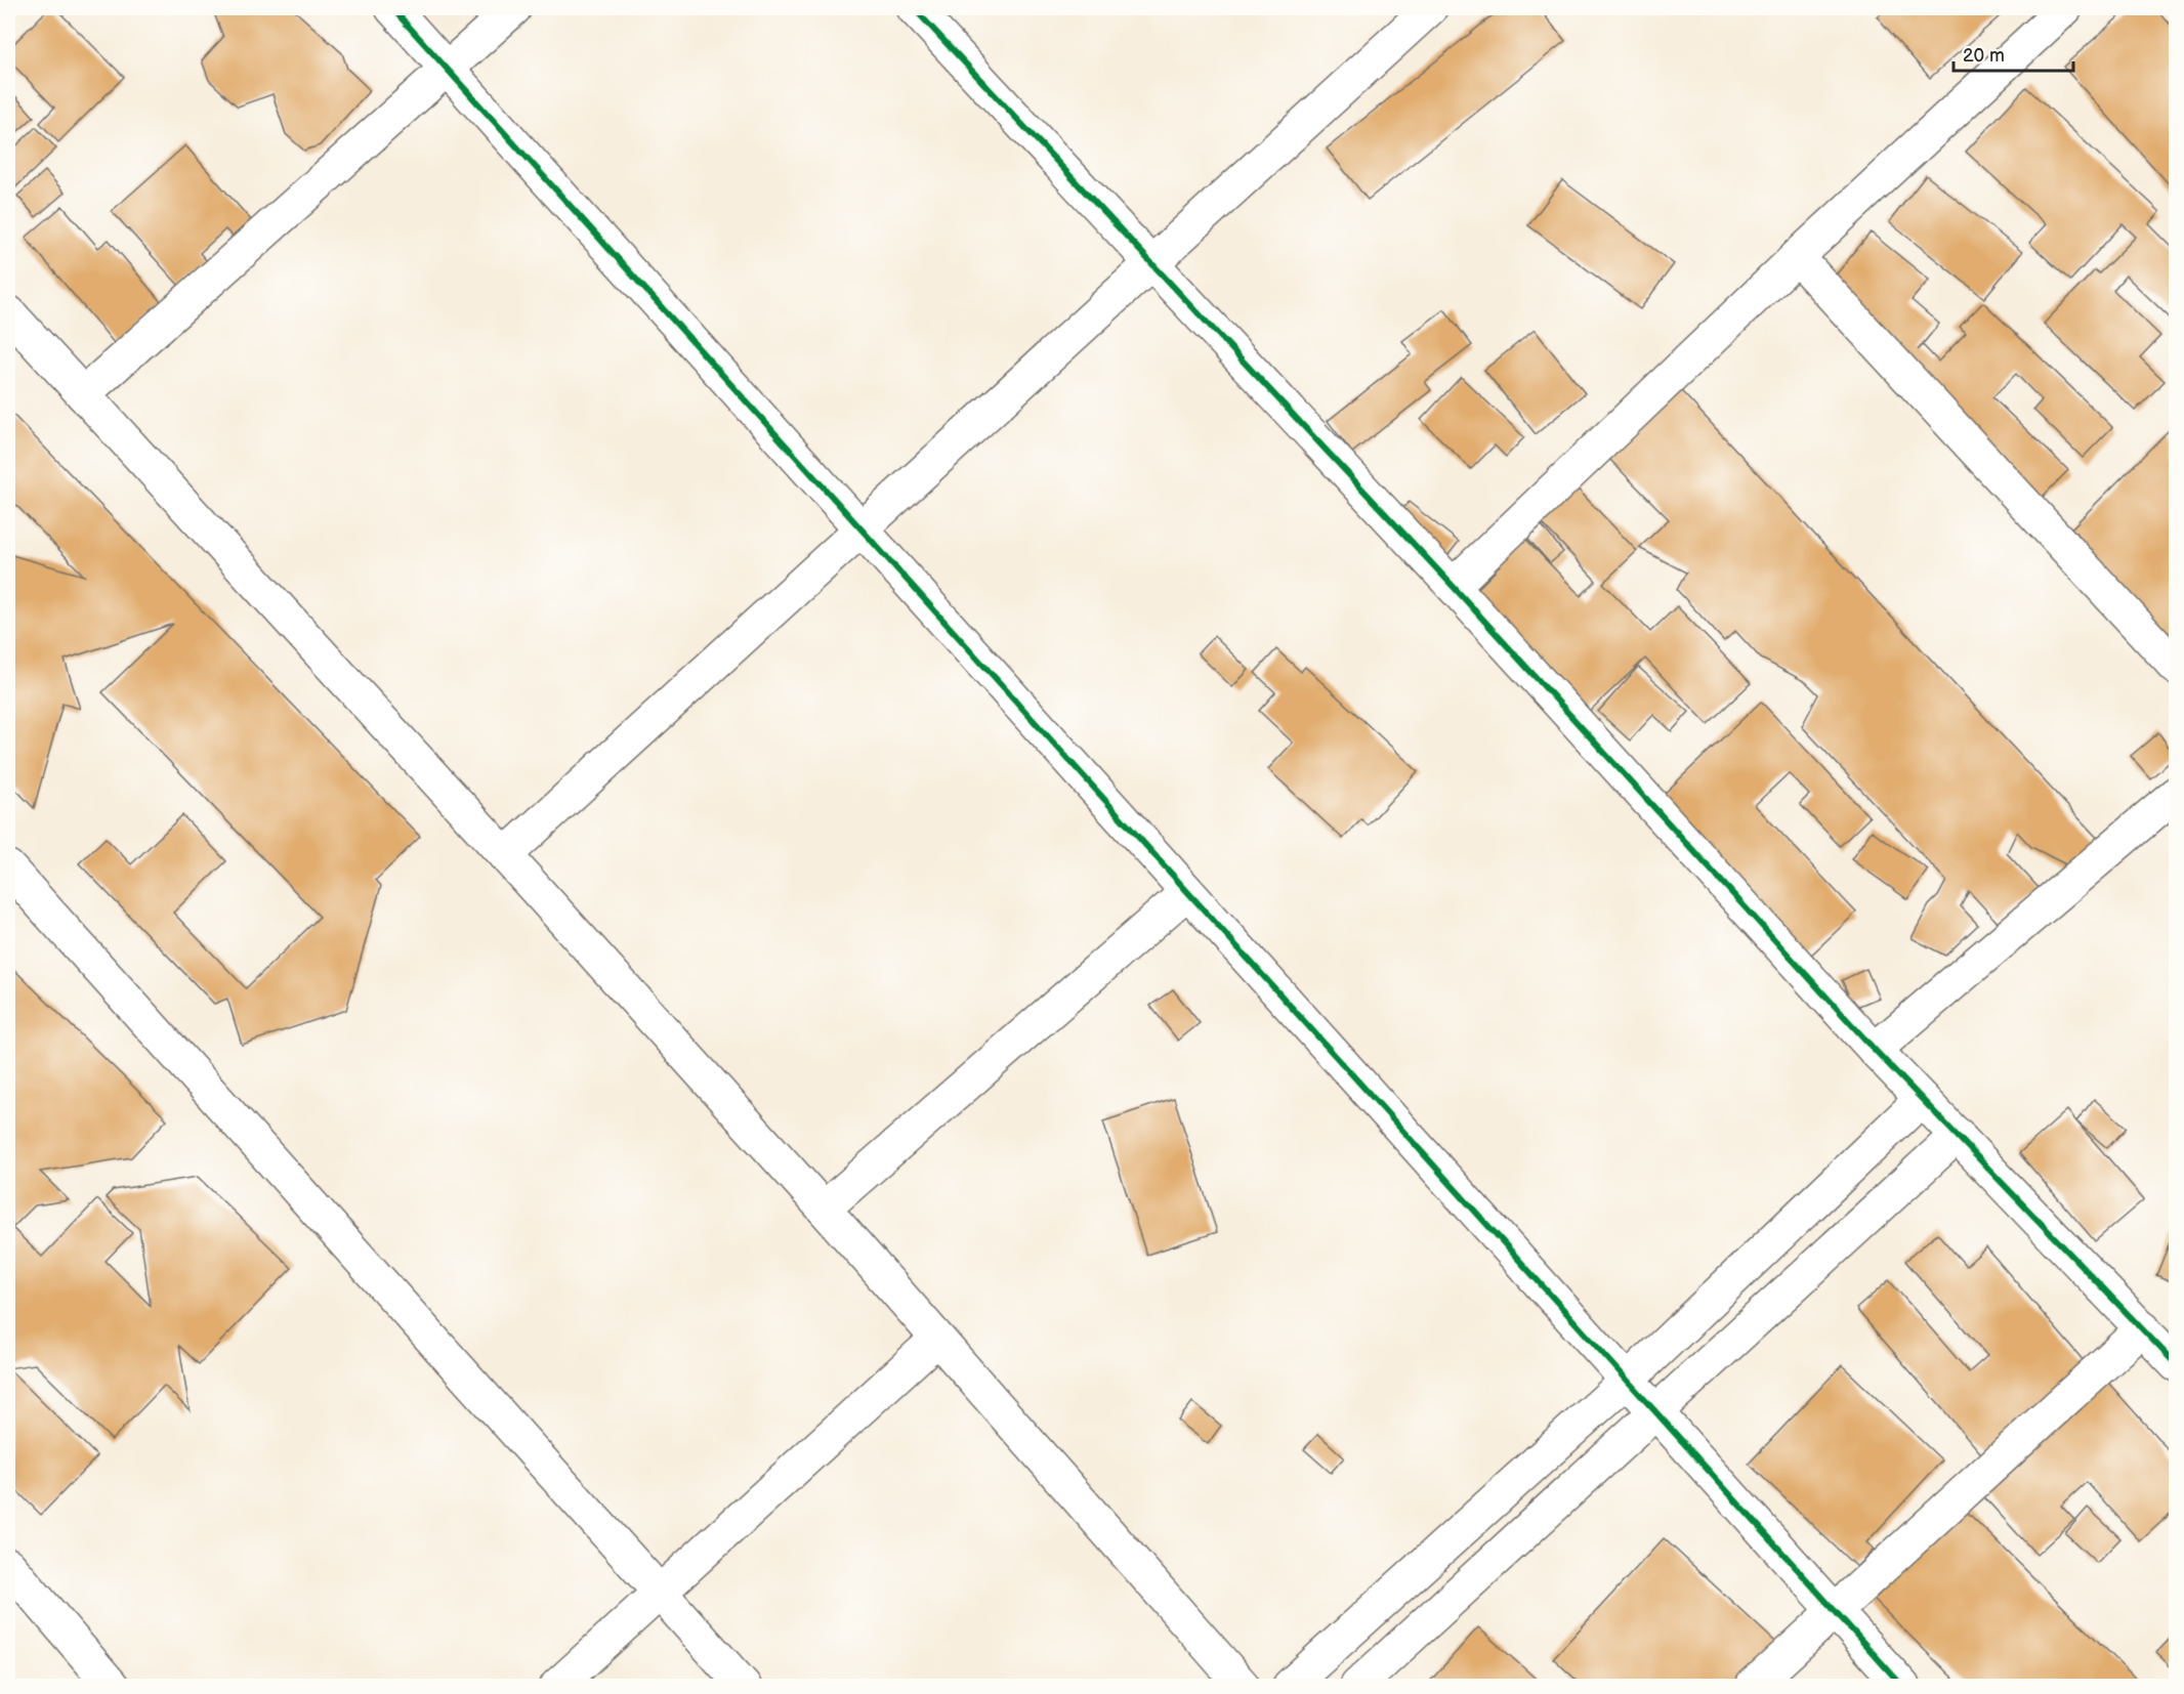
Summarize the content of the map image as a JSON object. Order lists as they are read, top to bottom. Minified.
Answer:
{"scale_bar":"20 m"}
